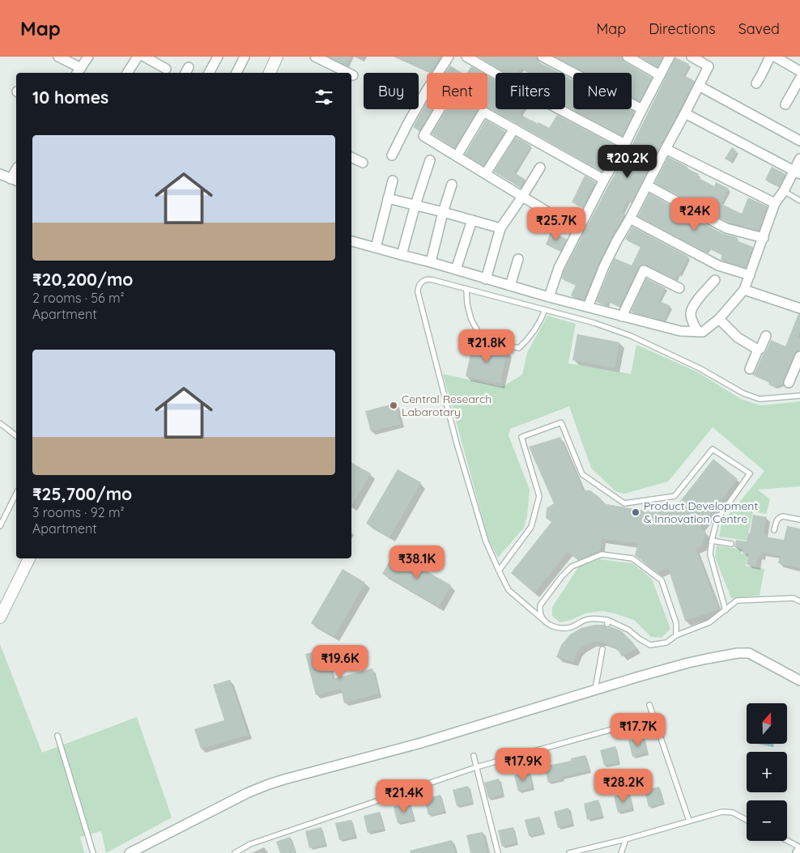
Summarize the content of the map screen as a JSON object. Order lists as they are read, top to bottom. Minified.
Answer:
{"places":["Central Research Labarotary","Product Development & Innovation Centre"],"north":"top","page":{"header":"Map","nav":["Map","Directions","Saved"],"chip":["Buy","Rent","Filters","New"],"heading":"10 homes","list":[{"name":"₹20,200/mo","note":"2 rooms · 56 m² · Apartment"},{"name":"₹25,700/mo","note":"3 rooms · 92 m² · Apartment"}],"price":["₹20.2K","₹24K","₹25.7K","₹21.8K","₹38.1K","₹19.6K","₹17.7K","₹17.9K","₹28.2K","₹21.4K"],"map_buttons":["+","−"]}}
